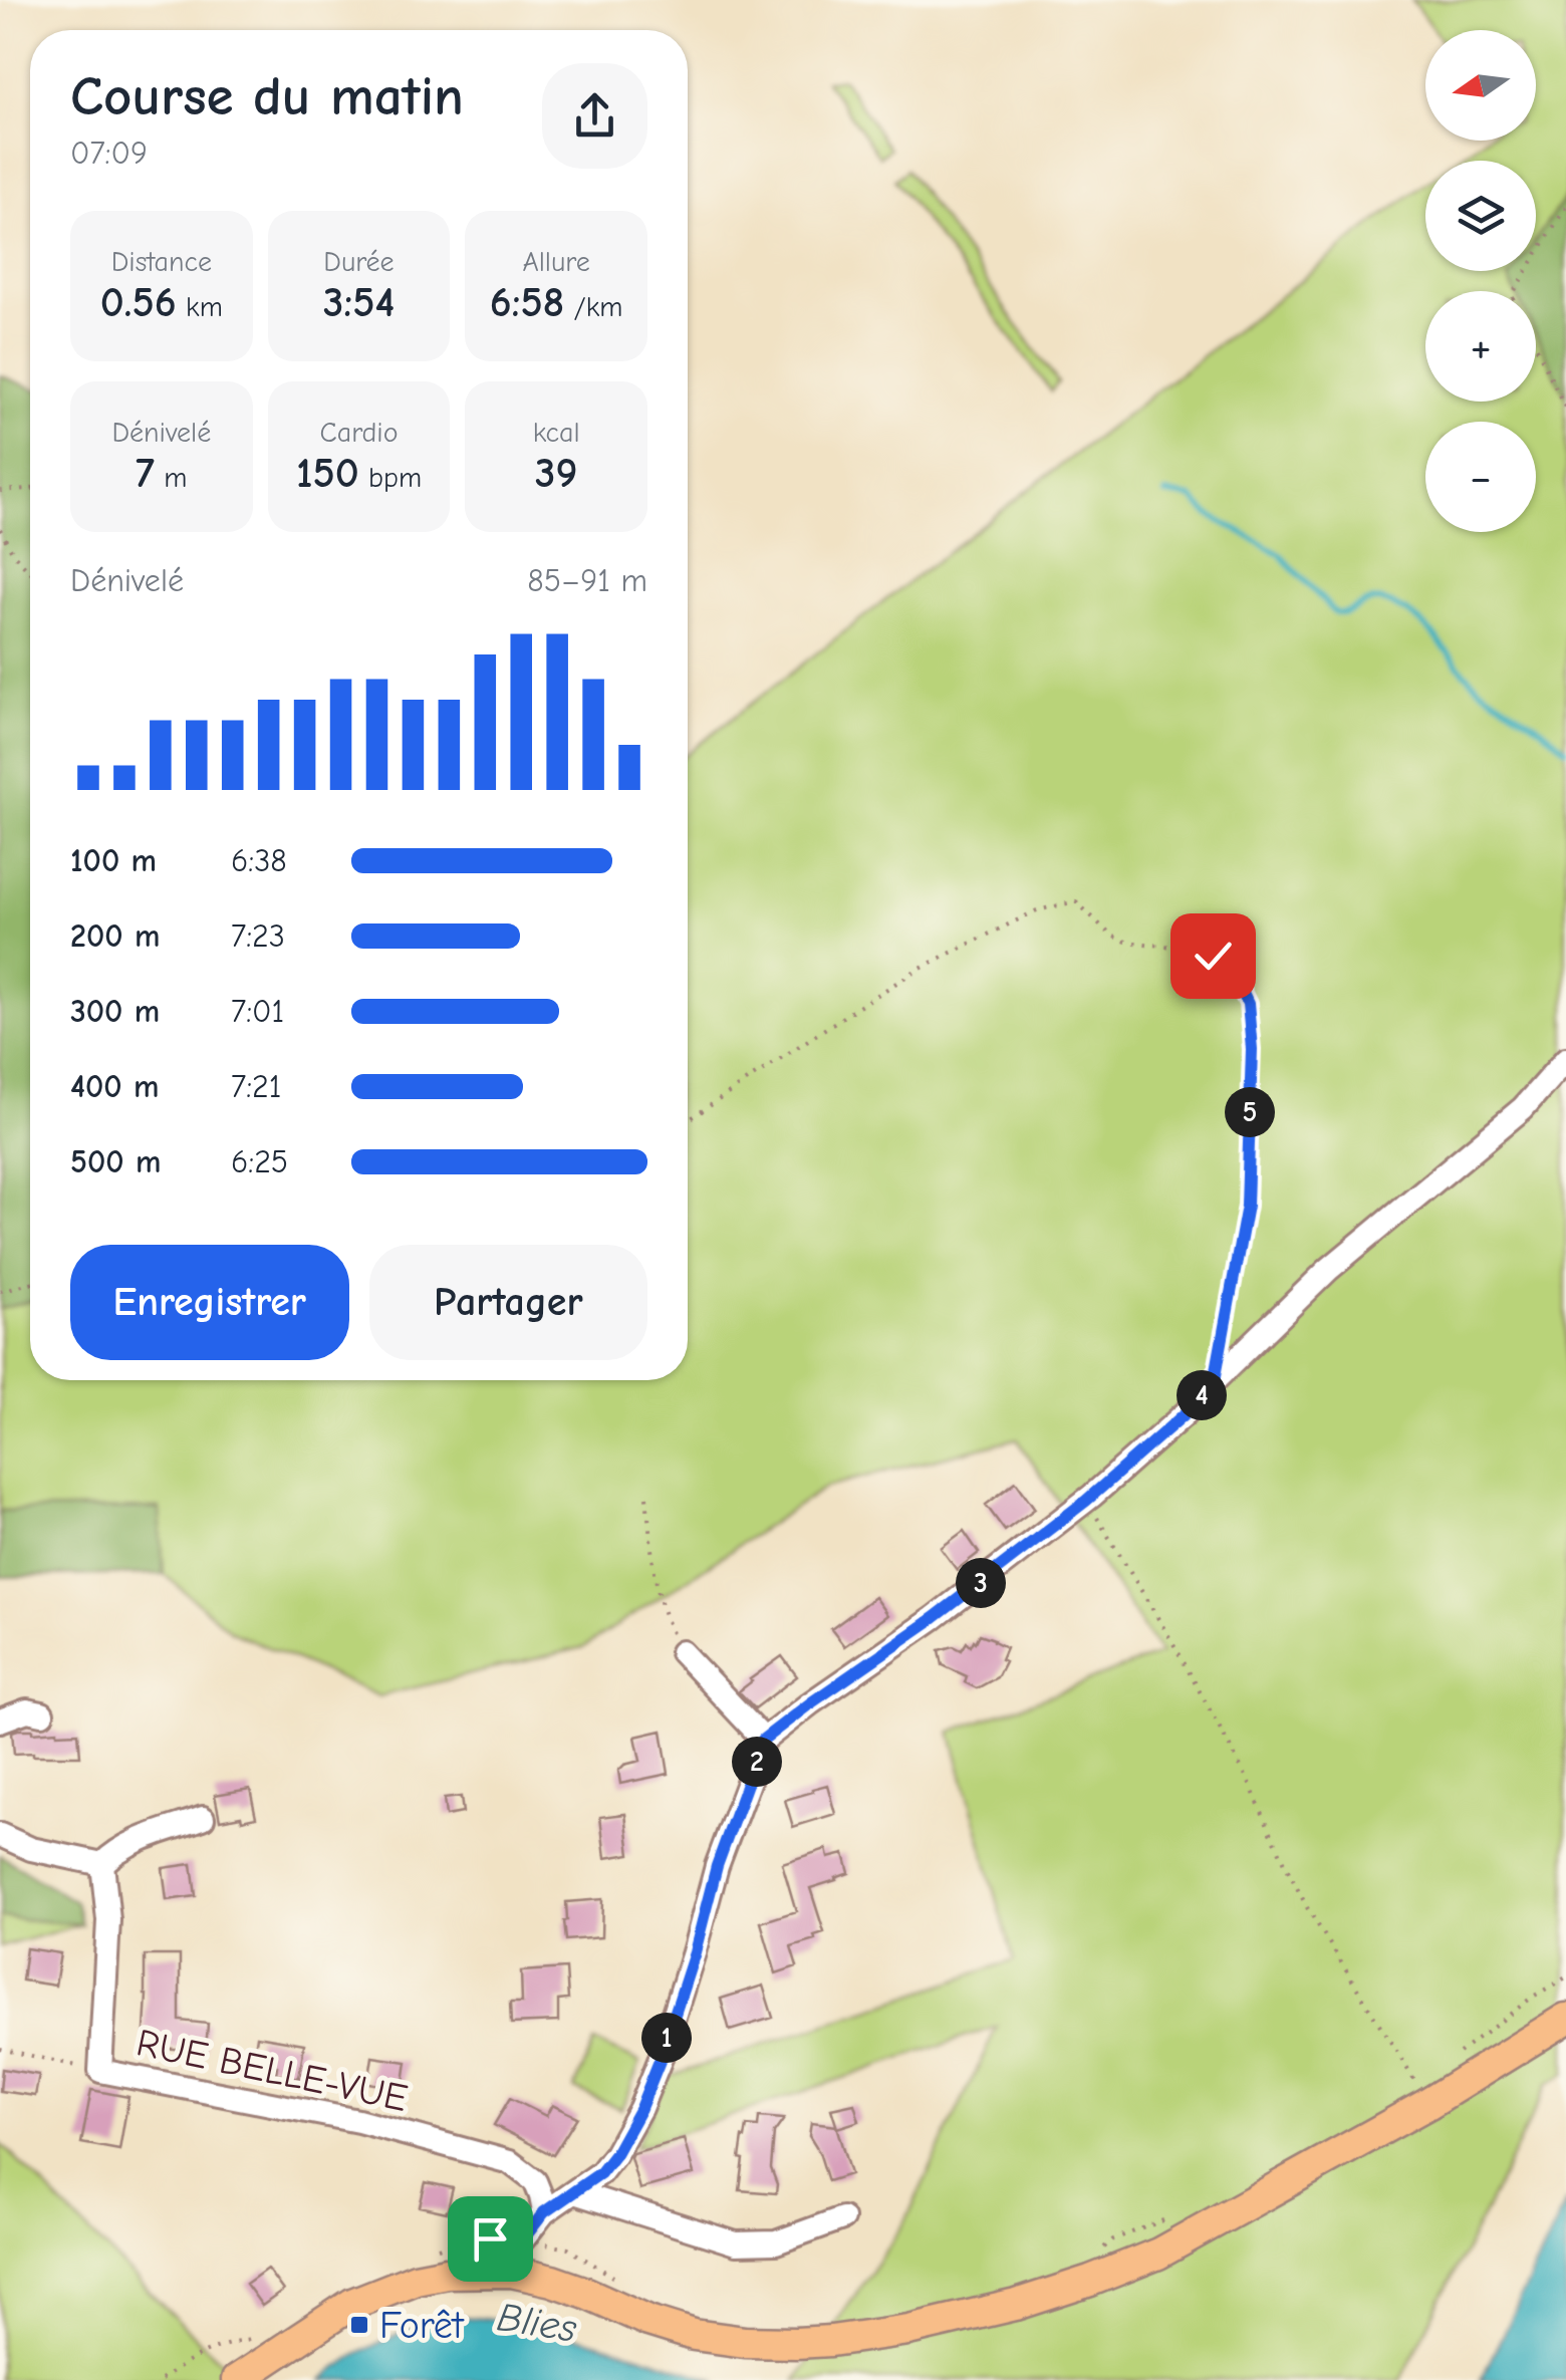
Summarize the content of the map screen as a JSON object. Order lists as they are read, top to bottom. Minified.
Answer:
{"streets":{"street":["RUE BELLE-VUE"]},"water":["Blies"],"places":{"transit":["Forêt"]},"north":"left","page":{"map_buttons":["+","−"],"heading":["Course du matin","07:09"],"stats":[["Distance","0.56 km"],["Durée","3:54"],["Allure","6:58 /km"],["Dénivelé","7 m"],["Cardio","150 bpm"],["kcal","39"]],"chart":["Dénivelé","85–91 m"],"list":[{"name":"100 m","note":"6:38"},{"name":"200 m","note":"7:23"},{"name":"300 m","note":"7:01"},{"name":"400 m","note":"7:21"},{"name":"500 m","note":"6:25"}],"pins":["5","4","3","2","1"],"buttons":["Enregistrer","Partager"]}}
